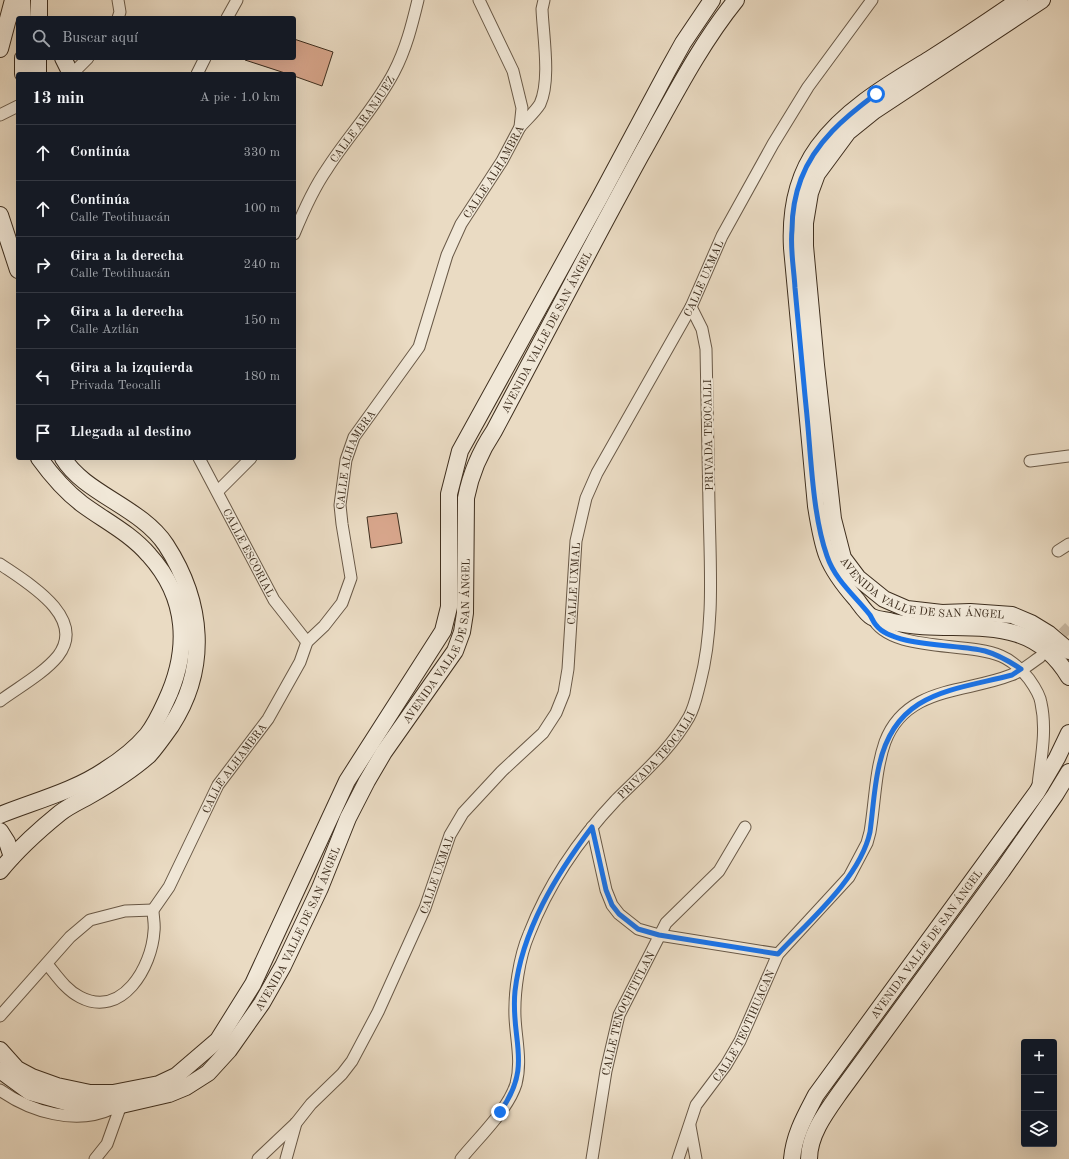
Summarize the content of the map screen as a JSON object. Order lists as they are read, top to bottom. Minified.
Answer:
{"streets":{"street":["CALLE ARANJUEZ","CALLE ALHAMBRA","CALLE UXMAL","AVENIDA VALLE DE SAN ÁNGEL","PRIVADA TEOCALLI","CALLE ESCORIAL","CALLE TENOCHTITLAN","CALLE TEOTIHUACÁN"]},"crossings":[["CALLE ALHAMBRA","CALLE ESCORIAL"],["CALLE UXMAL","PRIVADA TEOCALLI"]],"page":{"search":"Buscar aquí","heading":["13 min","A pie · 1.0 km"],"list":[["Continúa","330 m"],["Continúa","Calle Teotihuacán","100 m"],["Gira a la derecha","Calle Teotihuacán","240 m"],["Gira a la derecha","Calle Aztlán","150 m"],["Gira a la izquierda","Privada Teocalli","180 m"],"Llegada al destino"],"map_buttons":["+","−"]}}
